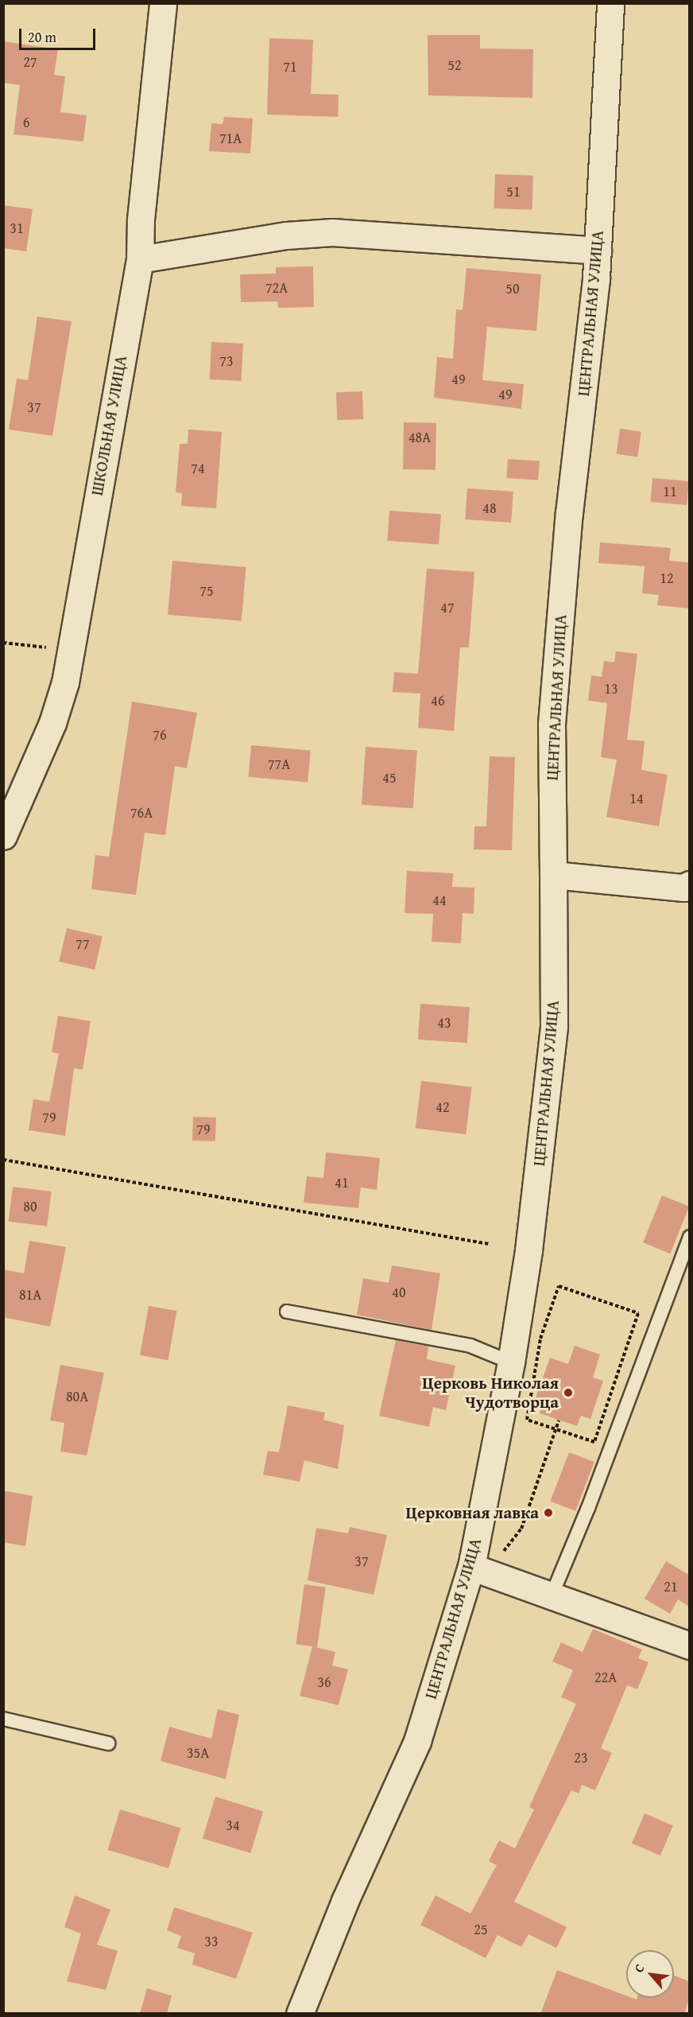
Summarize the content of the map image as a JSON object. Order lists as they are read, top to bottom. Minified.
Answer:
{"streets":{"street":["ЦЕНТРАЛЬНАЯ УЛИЦА","ШКОЛЬНАЯ УЛИЦА"]},"places":["Церковь Николая Чудотворца","Церковная лавка"],"house_numbers":["27","52","71","6","71А","51","31","72А","50","73","49","49","37","48А","74","11","48","12","75","47","13","46","76","77А","45","14","76А","44","77","43","42","79","79","41","80","40","81А","80А","37","21","22А","36","35А","23","34","25","33"],"scale_bar":"20 m","north":"top left"}
